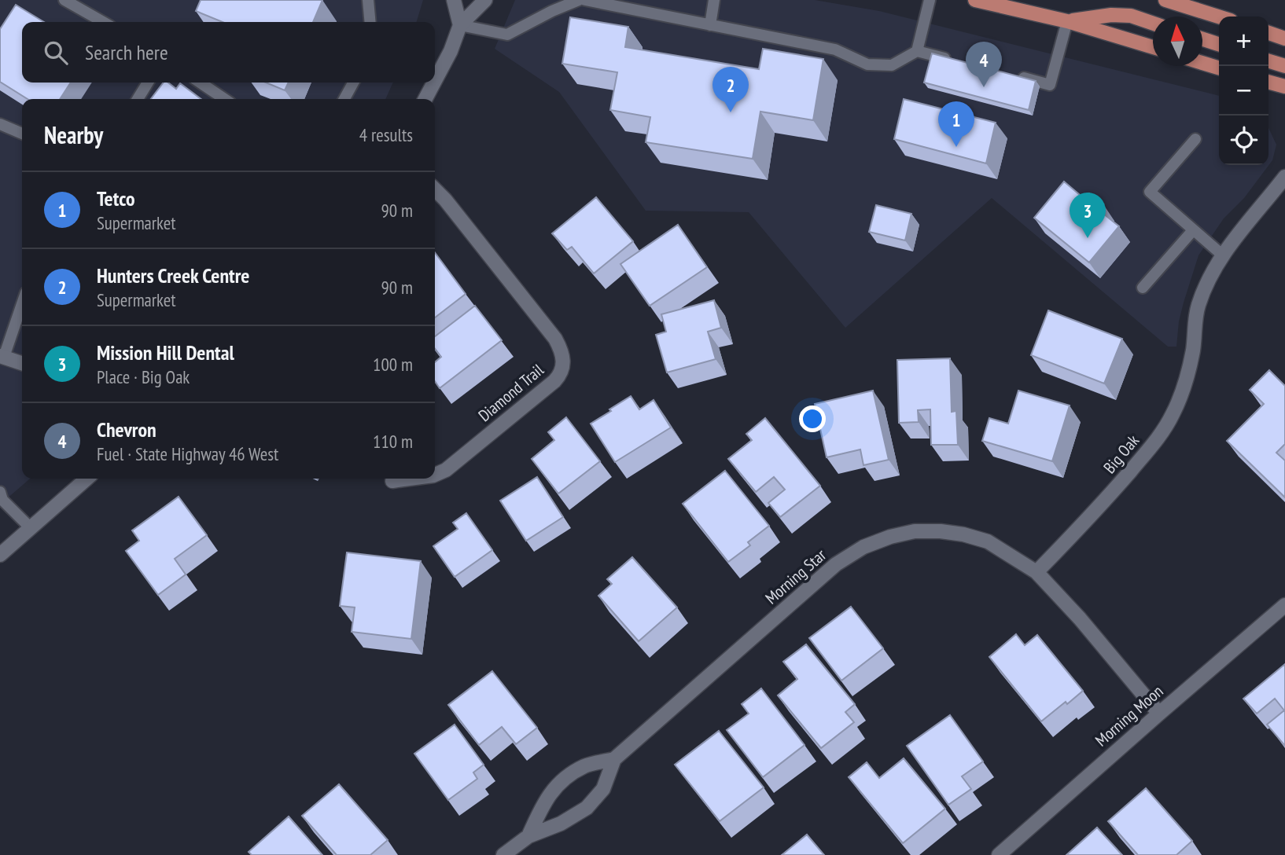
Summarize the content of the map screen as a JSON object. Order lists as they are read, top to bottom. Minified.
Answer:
{"streets":{"street":["Diamond Trail","Big Oak","Morning Star","Morning Moon"]},"crossings":[["Big Oak","Morning Star"]],"north":"top","page":{"map_buttons":["+","−"],"search":"Search here","pins":["4","2","1","3"],"heading":["Nearby","4 results"],"list":[{"mark":"1","name":"Tetco","note":"Supermarket","value":"90 m"},{"mark":"2","name":"Hunters Creek Centre","note":"Supermarket","value":"90 m"},{"mark":"3","name":"Mission Hill Dental","note":"Place · Big Oak","value":"100 m"},{"mark":"4","name":"Chevron","note":"Fuel · State Highway 46 West","value":"110 m"}]}}
